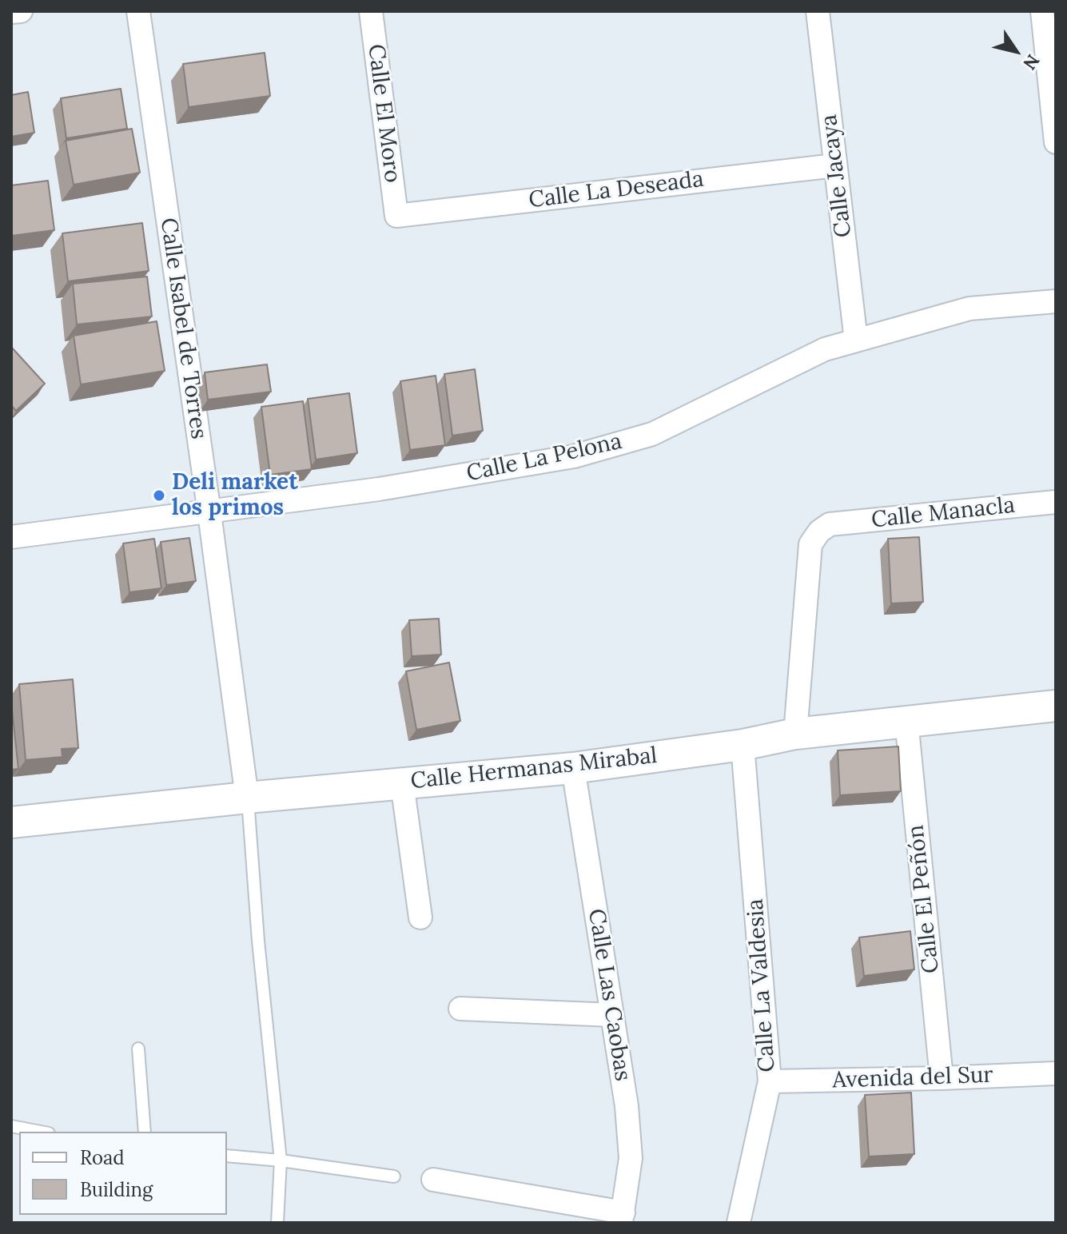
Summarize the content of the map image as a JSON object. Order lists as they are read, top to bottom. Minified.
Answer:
{"streets":{"street":["Calle El Moro","Calle Jacaya","Calle La Deseada","Calle Isabel de Torres","Calle La Pelona","Calle Manacla","Calle Hermanas Mirabal","Calle El Peñón","Calle La Valdesia","Calle Las Caobas","Avenida del Sur"]},"crossings":[["Calle El Moro","Calle La Deseada"],["Calle Jacaya","Calle La Deseada"],["Calle Jacaya","Calle La Pelona"],["Calle Isabel de Torres","Calle La Pelona"],["Calle Isabel de Torres","Calle Hermanas Mirabal"],["Calle Manacla","Calle Hermanas Mirabal"],["Calle Hermanas Mirabal","Calle El Peñón"],["Calle Hermanas Mirabal","Calle La Valdesia"],["Calle Hermanas Mirabal","Calle Las Caobas"],["Calle El Peñón","Avenida del Sur"],["Calle La Valdesia","Avenida del Sur"]],"places":["Deli market los primos"],"legend":["Road","Building"],"north":"bottom right"}
